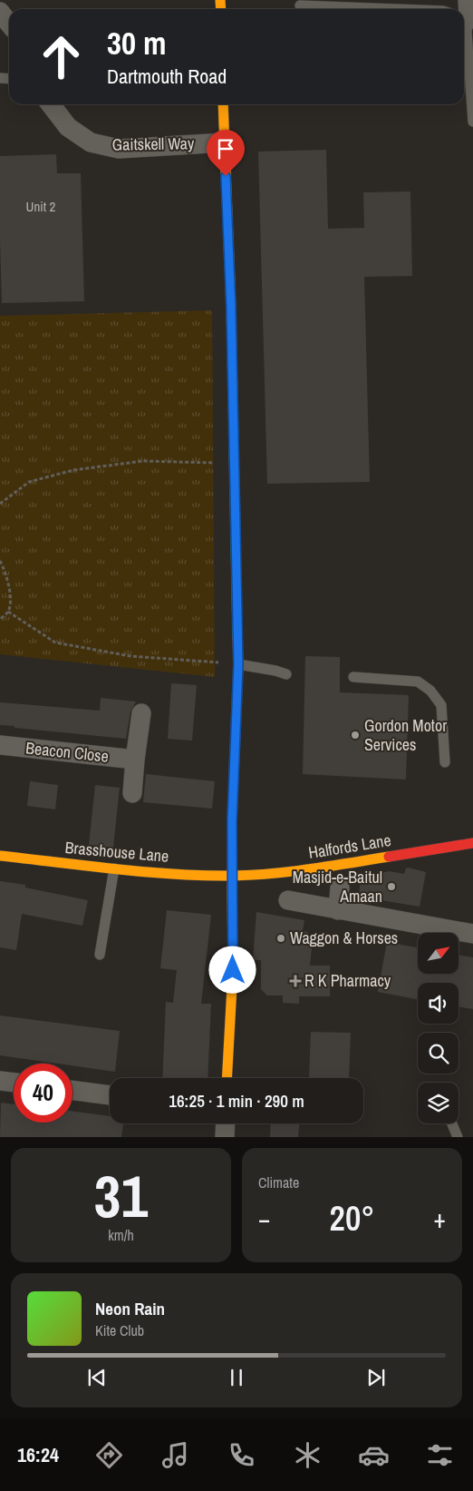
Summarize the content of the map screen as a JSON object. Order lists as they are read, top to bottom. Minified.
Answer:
{"streets":{"street":["Gaitskell Way","Beacon Close","Halfords Lane","Brasshouse Lane"]},"crossings":[["Halfords Lane","Brasshouse Lane"]],"places":{"other":["Gordon Motor Services","Masjid-e-Baitul Amaan","Waggon & Horses"],"health":["R K Pharmacy"]},"house_numbers":["Unit 2"],"north":"top right","page":{"turn":["30 m","Dartmouth Road"],"limit":"40","trip":"16:25 · 1 min · 290 m","tile":[["31","km/h"],"Climate"],"heat":["−","20°","+"],"song":["Neon Rain","Kite Club"],"tabs":"16:24"}}
